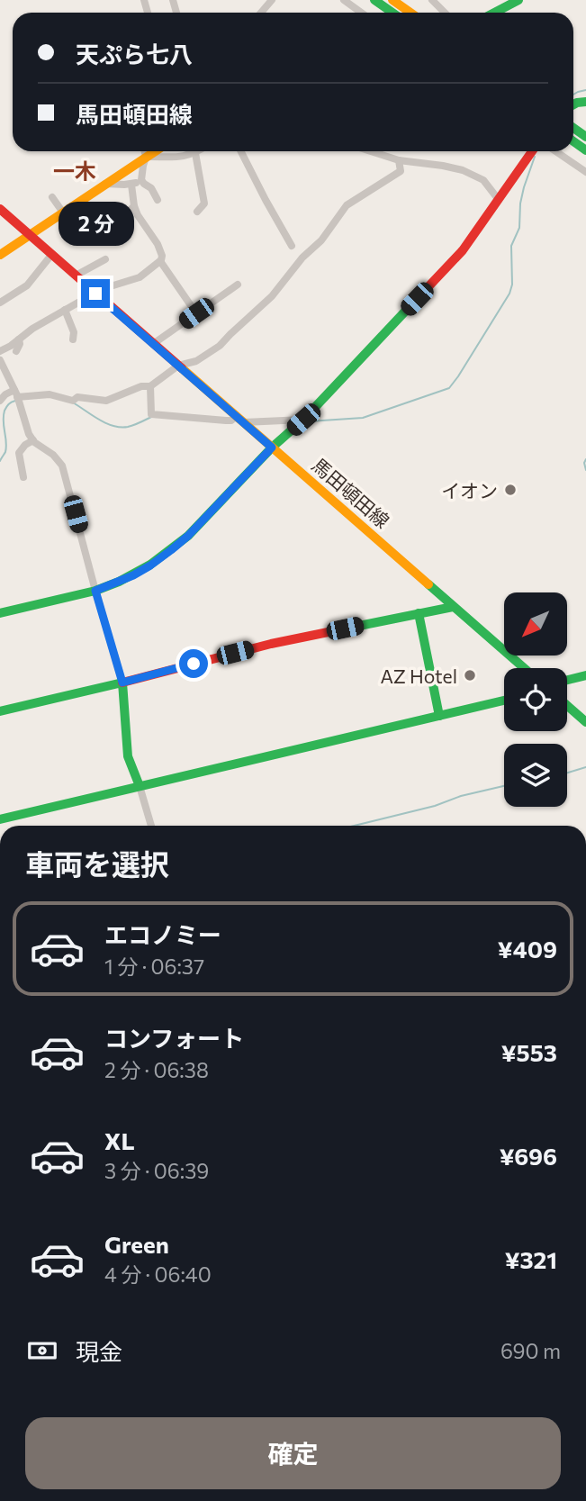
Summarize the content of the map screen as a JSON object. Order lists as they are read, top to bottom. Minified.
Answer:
{"streets":{"main road":["馬田頓田線"]},"districts":["一木"],"places":["イオン","AZ Hotel"],"north":"bottom left","page":{"banner":["天ぷら七八","馬田頓田線"],"bubble":"2 分","heading":"車両を選択","list":[{"name":"エコノミー","note":"1 分 · 06:37","value":"¥409"},{"name":"コンフォート","note":"2 分 · 06:38","value":"¥553"},{"name":"XL","note":"3 分 · 06:39","value":"¥696"},{"name":"Green","note":"4 分 · 06:40","value":"¥321"}],"pay":["現金","690 m"],"buttons":"確定"}}
